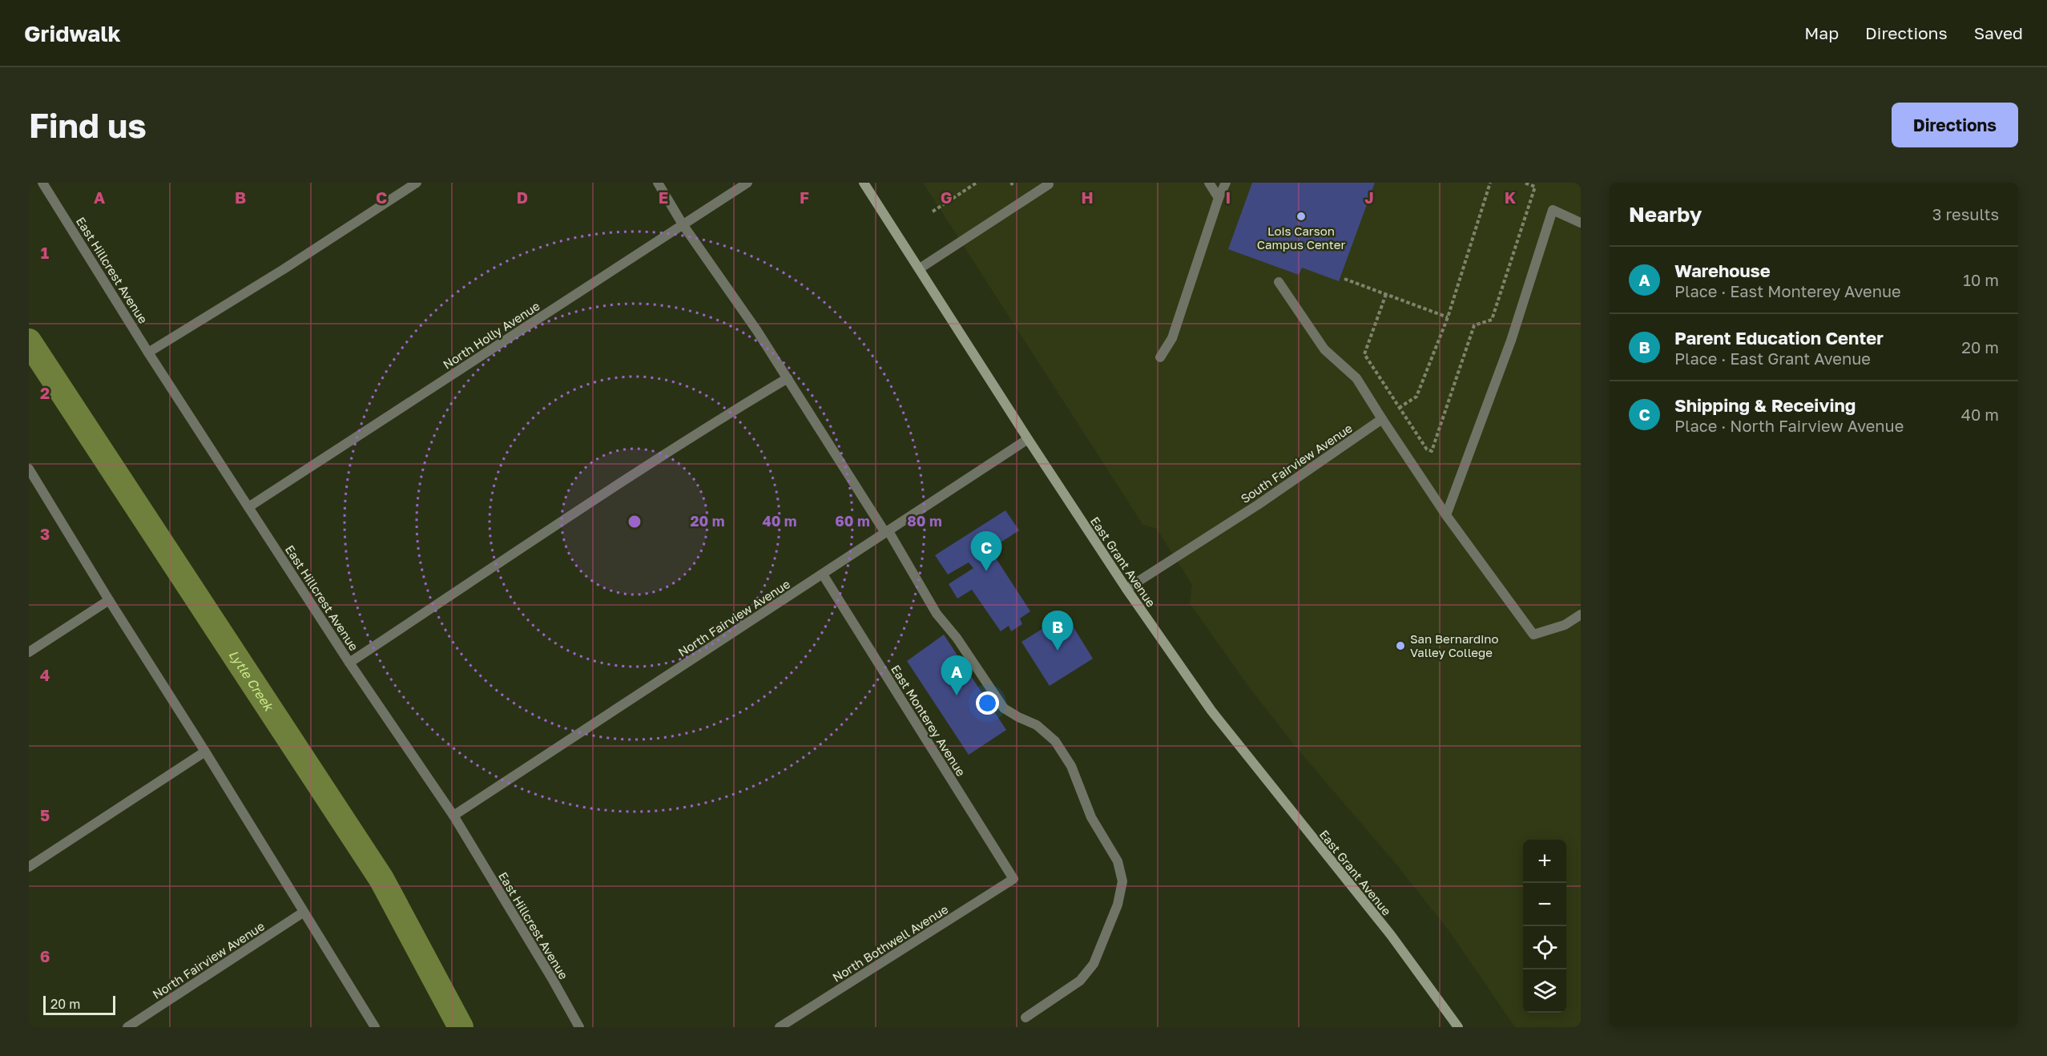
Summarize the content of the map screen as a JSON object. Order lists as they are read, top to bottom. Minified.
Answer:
{"streets":{"street":["East Hillcrest Avenue","North Holly Avenue","South Fairview Avenue","East Grant Avenue","North Fairview Avenue","East Monterey Avenue","North Bothwell Avenue"]},"crossings":[["East Hillcrest Avenue","North Holly Avenue"],["East Hillcrest Avenue","North Fairview Avenue"],["South Fairview Avenue","East Grant Avenue"],["East Grant Avenue","North Fairview Avenue"],["North Fairview Avenue","East Monterey Avenue"],["East Monterey Avenue","North Bothwell Avenue"]],"water":["Lytle Creek"],"places":["Lois Carson Campus Center","San Bernardino Valley College"],"scale_bar":"20 m","page":{"header":"Gridwalk","nav":["Map","Directions","Saved"],"buttons":"Directions","title":"Find us","heading":["Nearby","3 results"],"list":[{"mark":"A","name":"Warehouse","note":"Place · East Monterey Avenue","value":"10 m"},{"mark":"B","name":"Parent Education Center","note":"Place · East Grant Avenue","value":"20 m"},{"mark":"C","name":"Shipping & Receiving","note":"Place · North Fairview Avenue","value":"40 m"}],"pins":["C","B","A"],"map_buttons":["+","−"],"scale":"20 m"},"grid":{"columns":["A","B","C","D","E","F","G","H","I","J","K"],"rows":["1","2","3","4","5","6"]},"rings":["20 m","40 m","60 m","80 m"]}
